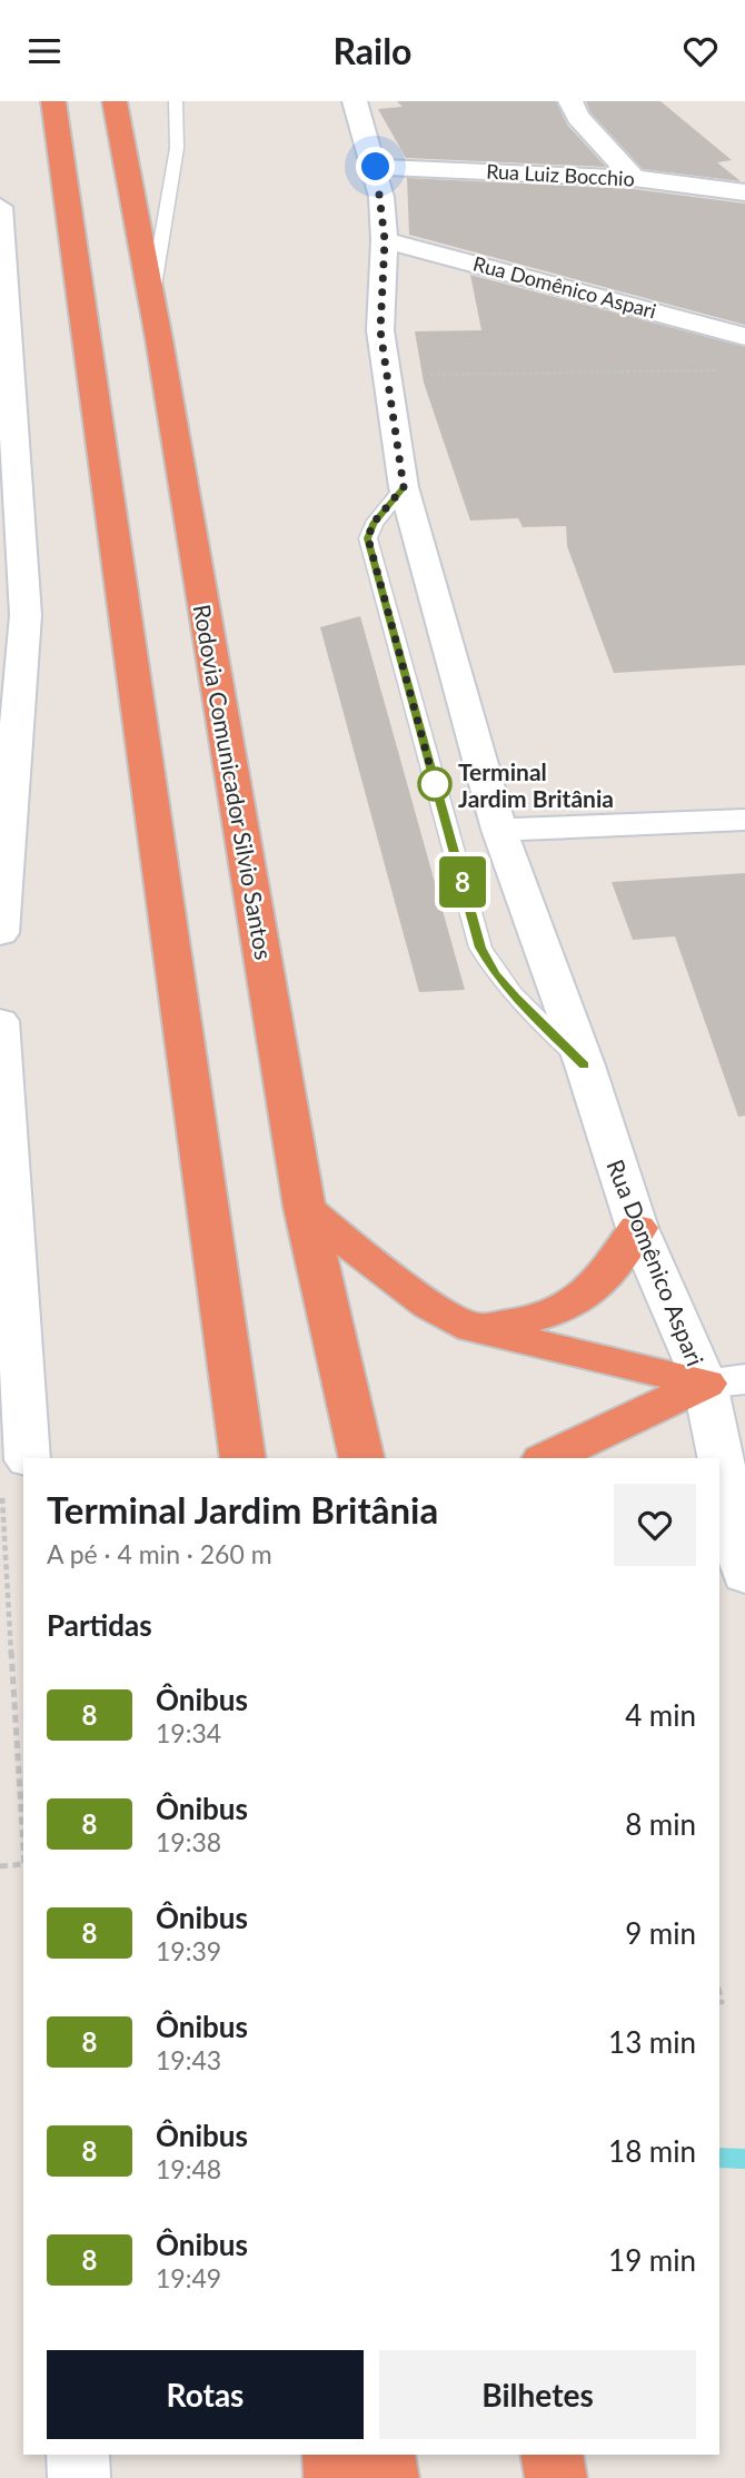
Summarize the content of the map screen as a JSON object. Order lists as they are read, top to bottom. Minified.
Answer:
{"streets":{"highway":["Rodovia Comunicador Silvio Santos"],"street":["Rua Luiz Bocchio","Rua Domênico Aspari"]},"crossings":[["Rua Luiz Bocchio","Rua Domênico Aspari"]],"places":["Terminal Jardim Britânia"],"lines":["bus line 8"],"page":{"header":"Railo","on_map":"8","heading":[["Terminal Jardim Britânia","A pé · 4 min · 260 m"],"Partidas"],"list":[{"mark":"8","name":"Ônibus","note":"19:34","value":"4 min"},{"mark":"8","name":"Ônibus","note":"19:38","value":"8 min"},{"mark":"8","name":"Ônibus","note":"19:39","value":"9 min"},{"mark":"8","name":"Ônibus","note":"19:43","value":"13 min"},{"mark":"8","name":"Ônibus","note":"19:48","value":"18 min"},{"mark":"8","name":"Ônibus","note":"19:49","value":"19 min"}],"buttons":["Rotas","Bilhetes"]}}
